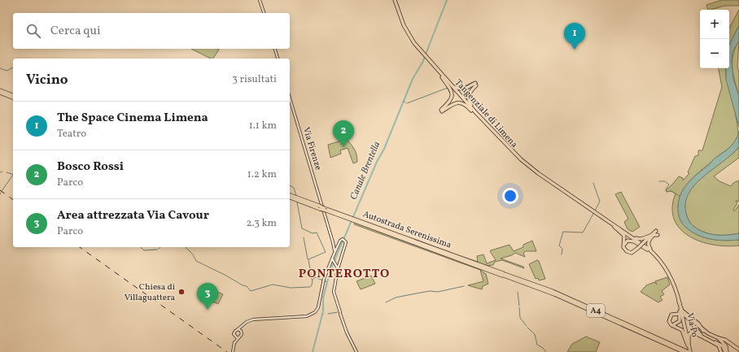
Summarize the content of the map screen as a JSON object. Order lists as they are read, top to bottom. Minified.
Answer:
{"streets":{"highway":["Tangenziale di Limena","Autostrada Serenissima","A4","Via Po"],"main road":["Via Firenze"]},"crossings":[["Via Firenze","Autostrada Serenissima"],["Autostrada Serenissima","Via Po"]],"districts":["PONTEROTTO"],"water":["Canale Brentella"],"places":["Chiesa di Villaguattera"],"page":{"map_buttons":["+","−"],"search":"Cerca qui","pins":["1","2","3"],"heading":["Vicino","3 risultati"],"list":[{"mark":"1","name":"The Space Cinema Limena","note":"Teatro","value":"1.1 km"},{"mark":"2","name":"Bosco Rossi","note":"Parco","value":"1.2 km"},{"mark":"3","name":"Area attrezzata Via Cavour","note":"Parco","value":"2.3 km"}]}}
